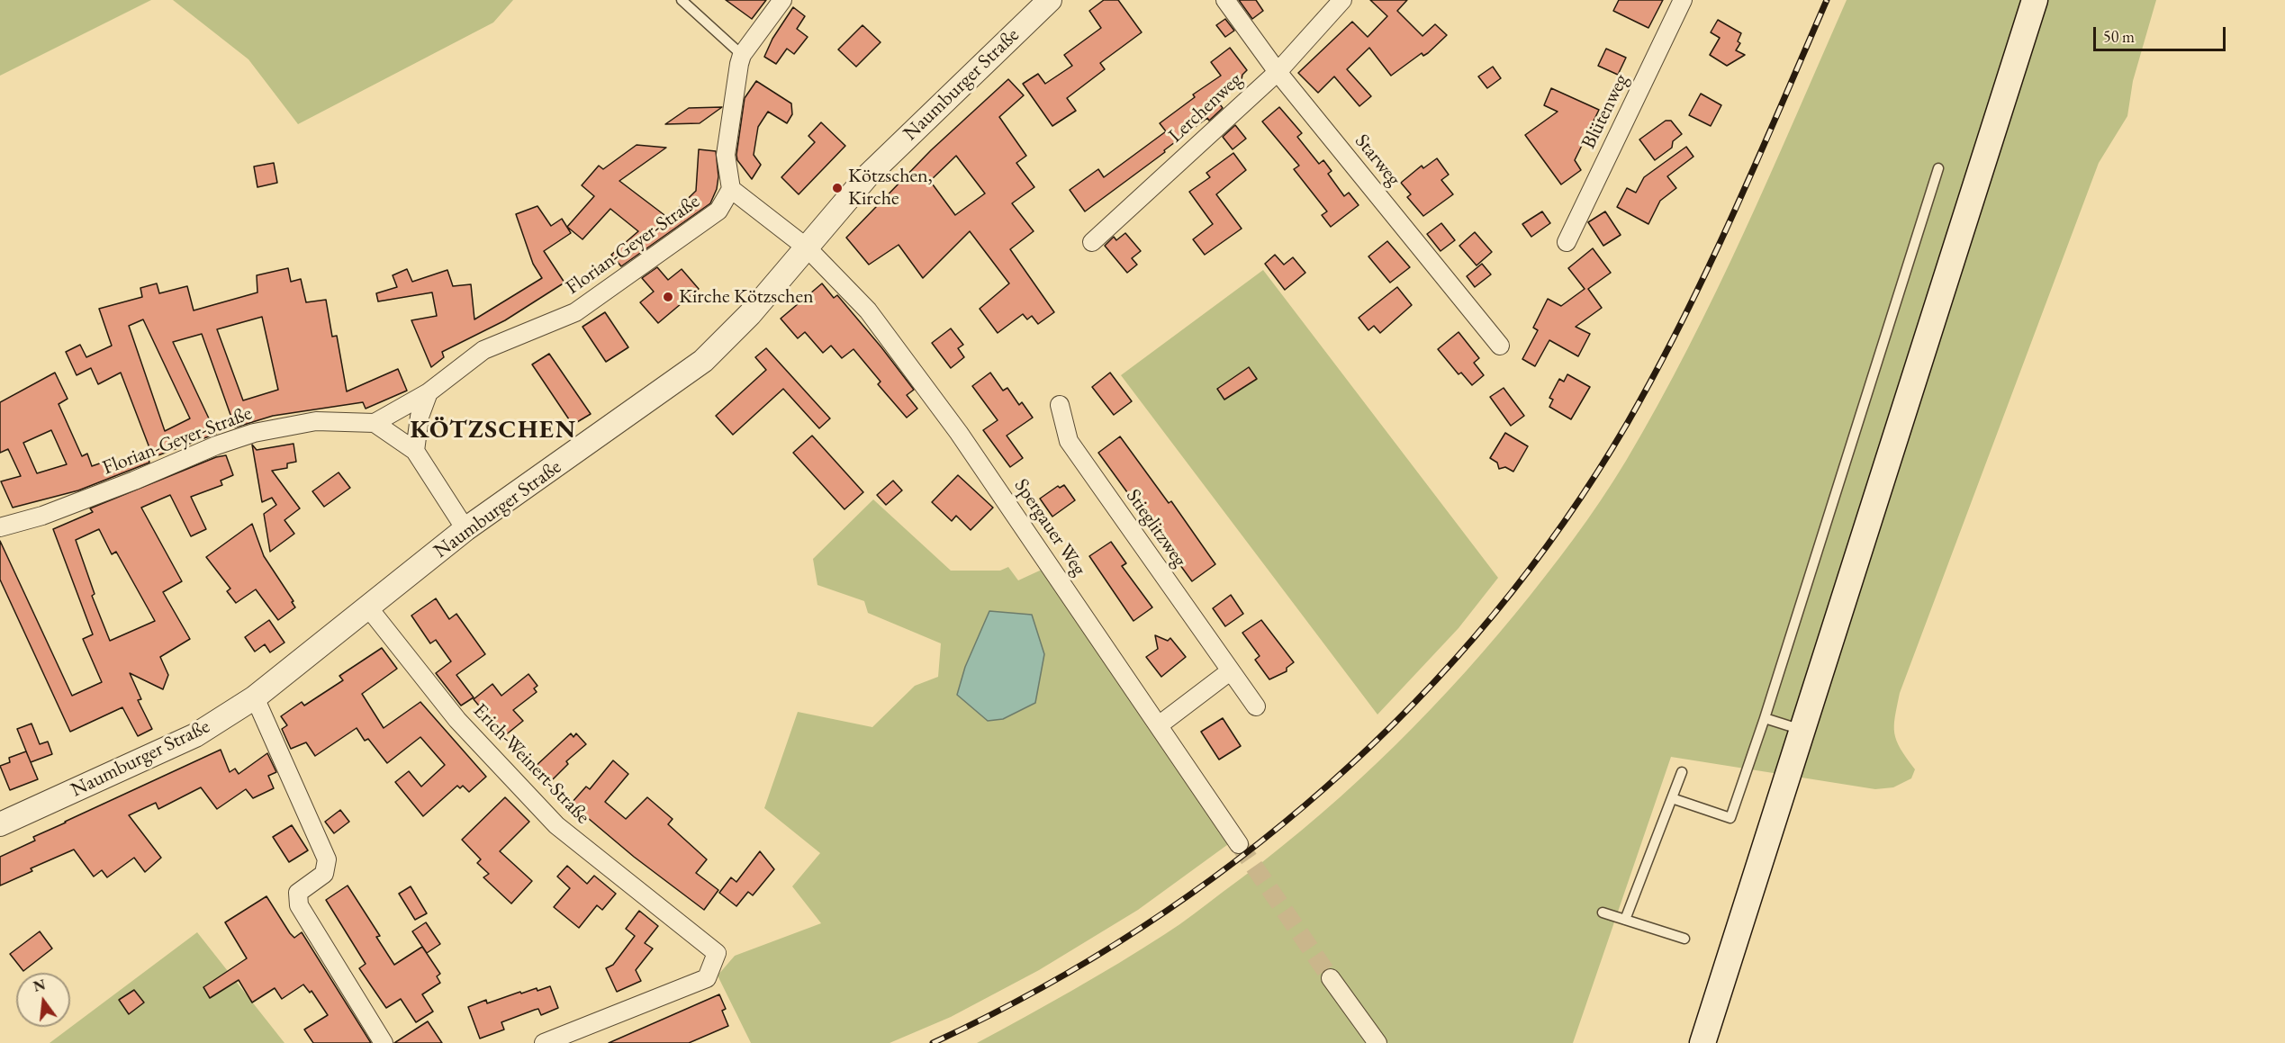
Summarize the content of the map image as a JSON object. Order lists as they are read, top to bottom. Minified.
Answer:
{"streets":{"street":["Naumburger Straße","Lerchenweg","Blütenweg","Starweg","Florian-Geyer-Straße","Spergauer Weg","Stieglitzweg","Erich-Weinert-Straße"]},"crossings":[["Naumburger Straße","Spergauer Weg"],["Naumburger Straße","Erich-Weinert-Straße"],["Lerchenweg","Starweg"],["Florian-Geyer-Straße","Spergauer Weg"]],"districts":["KÖTZSCHEN"],"places":["Kötzschen, Kirche","Kirche Kötzschen"],"scale_bar":"50 m","north":"top"}
